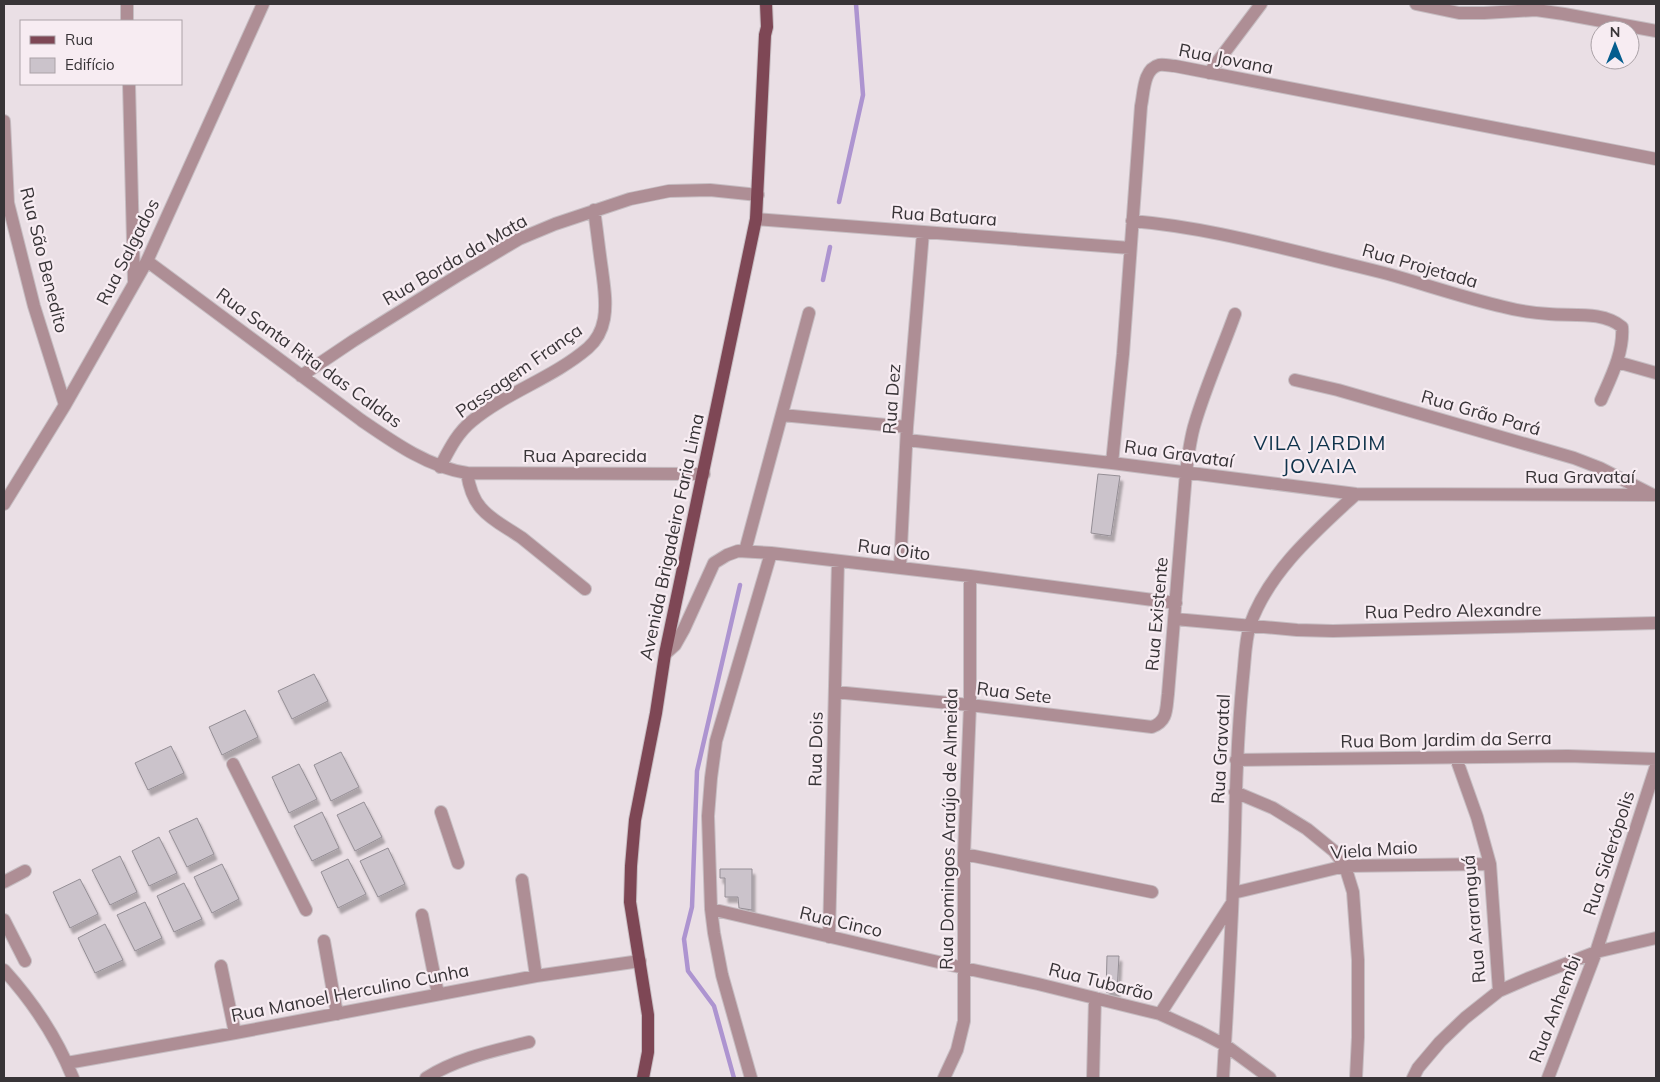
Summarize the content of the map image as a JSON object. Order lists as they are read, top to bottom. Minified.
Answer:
{"streets":{"main road":["Avenida Brigadeiro Faria Lima"],"street":["Rua Jovana","Rua Batuara","Rua Salgados","Rua São Benedito","Rua Borda da Mata","Rua Projetada","Rua Santa Rita das Caldas","Passagem França","Rua Dez","Rua Grão Pará","Rua Gravataí","Rua Aparecida","Rua Oito","Rua Pedro Alexandre","Rua Existente","Rua Sete","Rua Bom Jardim da Serra","Rua Dois","Rua Gravatal","Rua Domingos Araújo de Almeida","Viela Maio","Rua Siderópolis","Rua Araranguá","Rua Cinco","Rua Tubarão","Rua Manoel Herculino Cunha","Rua Anhembi"]},"crossings":[["Rua Jovana","Rua Batuara"],["Rua Jovana","Rua Projetada"],["Rua Jovana","Rua Gravataí"],["Rua Batuara","Rua Dez"],["Rua Batuara","Avenida Brigadeiro Faria Lima"],["Rua Salgados","Rua São Benedito"],["Rua Salgados","Rua Santa Rita das Caldas"],["Rua Borda da Mata","Rua Santa Rita das Caldas"],["Rua Borda da Mata","Passagem França"],["Rua Borda da Mata","Avenida Brigadeiro Faria Lima"],["Rua Santa Rita das Caldas","Passagem França"],["Rua Santa Rita das Caldas","Rua Aparecida"],["Rua Dez","Rua Gravataí"],["Rua Dez","Rua Oito"],["Rua Grão Pará","Rua Gravataí"],["Rua Gravataí","Rua Existente"],["Rua Gravataí","Rua Gravatal"],["Rua Aparecida","Avenida Brigadeiro Faria Lima"],["Avenida Brigadeiro Faria Lima","Rua Oito"],["Avenida Brigadeiro Faria Lima","Rua Manoel Herculino Cunha"],["Rua Oito","Rua Existente"],["Rua Oito","Rua Dois"],["Rua Oito","Rua Domingos Araújo de Almeida"],["Rua Pedro Alexandre","Rua Gravatal"],["Rua Existente","Rua Sete"],["Rua Sete","Rua Dois"],["Rua Sete","Rua Domingos Araújo de Almeida"],["Rua Bom Jardim da Serra","Rua Gravatal"],["Rua Bom Jardim da Serra","Rua Araranguá"],["Rua Dois","Rua Cinco"],["Rua Gravatal","Viela Maio"],["Rua Gravatal","Rua Tubarão"],["Rua Domingos Araújo de Almeida","Rua Cinco"],["Rua Domingos Araújo de Almeida","Rua Tubarão"],["Viela Maio","Rua Araranguá"],["Rua Siderópolis","Rua Anhembi"],["Rua Cinco","Rua Tubarão"]],"districts":["VILA JARDIM JOVAIA"],"legend":["Rua","Edifício"],"north":"top"}
